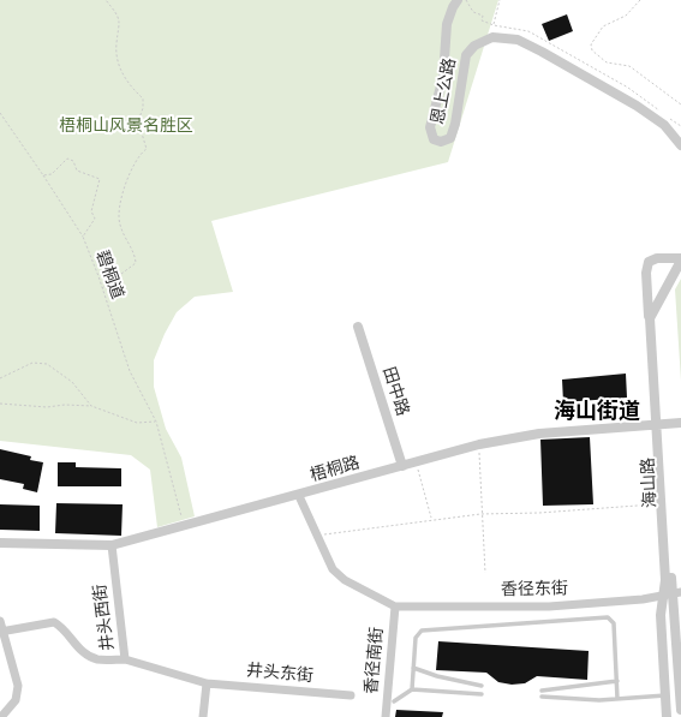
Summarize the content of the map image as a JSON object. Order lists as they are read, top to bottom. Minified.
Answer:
{"streets":{"street":["恩上公路","田中路","梧桐路","海山路","香径东街","井头西街","香径南街","井头东街"],"path":["碧桐道"]},"crossings":[["田中路","梧桐路"],["梧桐路","海山路"],["梧桐路","井头西街"],["海山路","香径东街"],["香径东街","香径南街"],["井头西街","井头东街"]],"districts":["海山街道"],"parks":["梧桐山风景名胜区"]}
